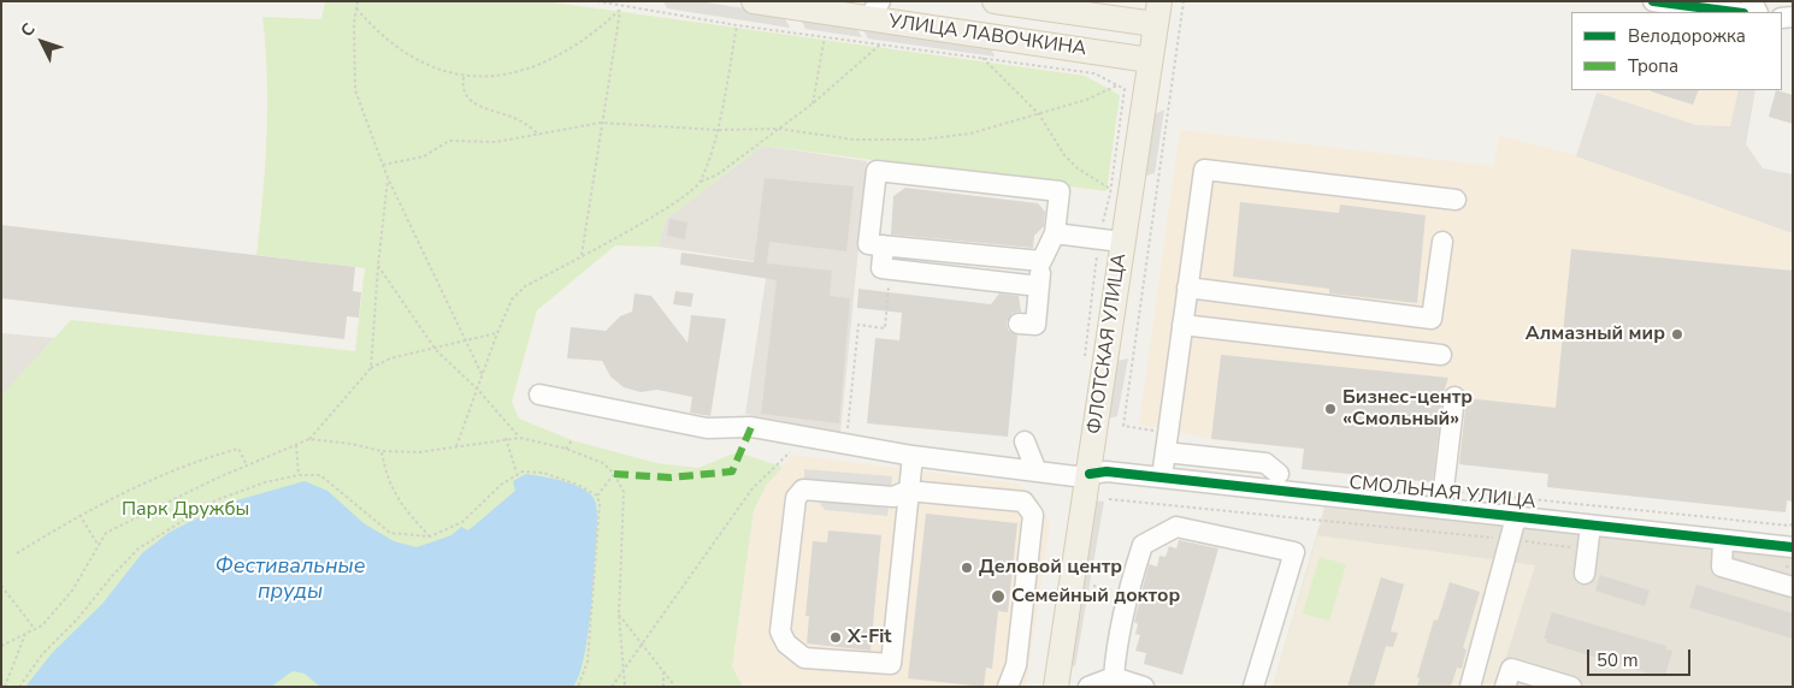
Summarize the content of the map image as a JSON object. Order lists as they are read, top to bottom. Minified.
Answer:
{"streets":{"main road":["УЛИЦА ЛАВОЧКИНА","ФЛОТСКАЯ УЛИЦА"],"street":["СМОЛЬНАЯ УЛИЦА"]},"crossings":[["УЛИЦА ЛАВОЧКИНА","ФЛОТСКАЯ УЛИЦА"],["ФЛОТСКАЯ УЛИЦА","СМОЛЬНАЯ УЛИЦА"]],"water":["Фестивальные пруды"],"parks":["Парк Дружбы"],"places":["Алмазный мир","Бизнес-центр «Смольный»","Деловой центр","Семейный доктор","X-Fit"],"legend":["Велодорожка","Тропа"],"scale_bar":"50 m","north":"top left"}
